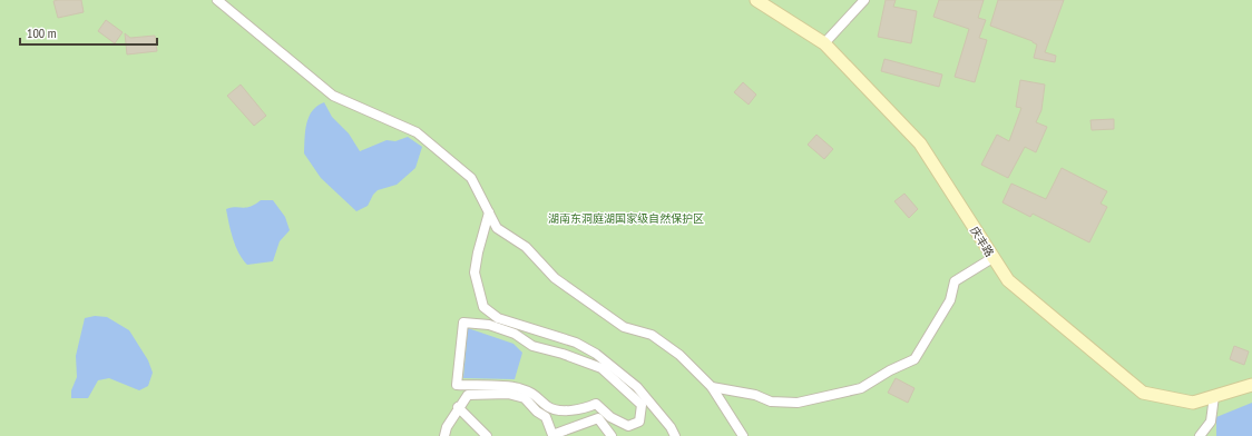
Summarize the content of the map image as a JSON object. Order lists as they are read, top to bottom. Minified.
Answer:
{"streets":{"street":["庆丰路"]},"parks":["湖南东洞庭湖国家级自然保护区"],"scale_bar":"100 m"}
